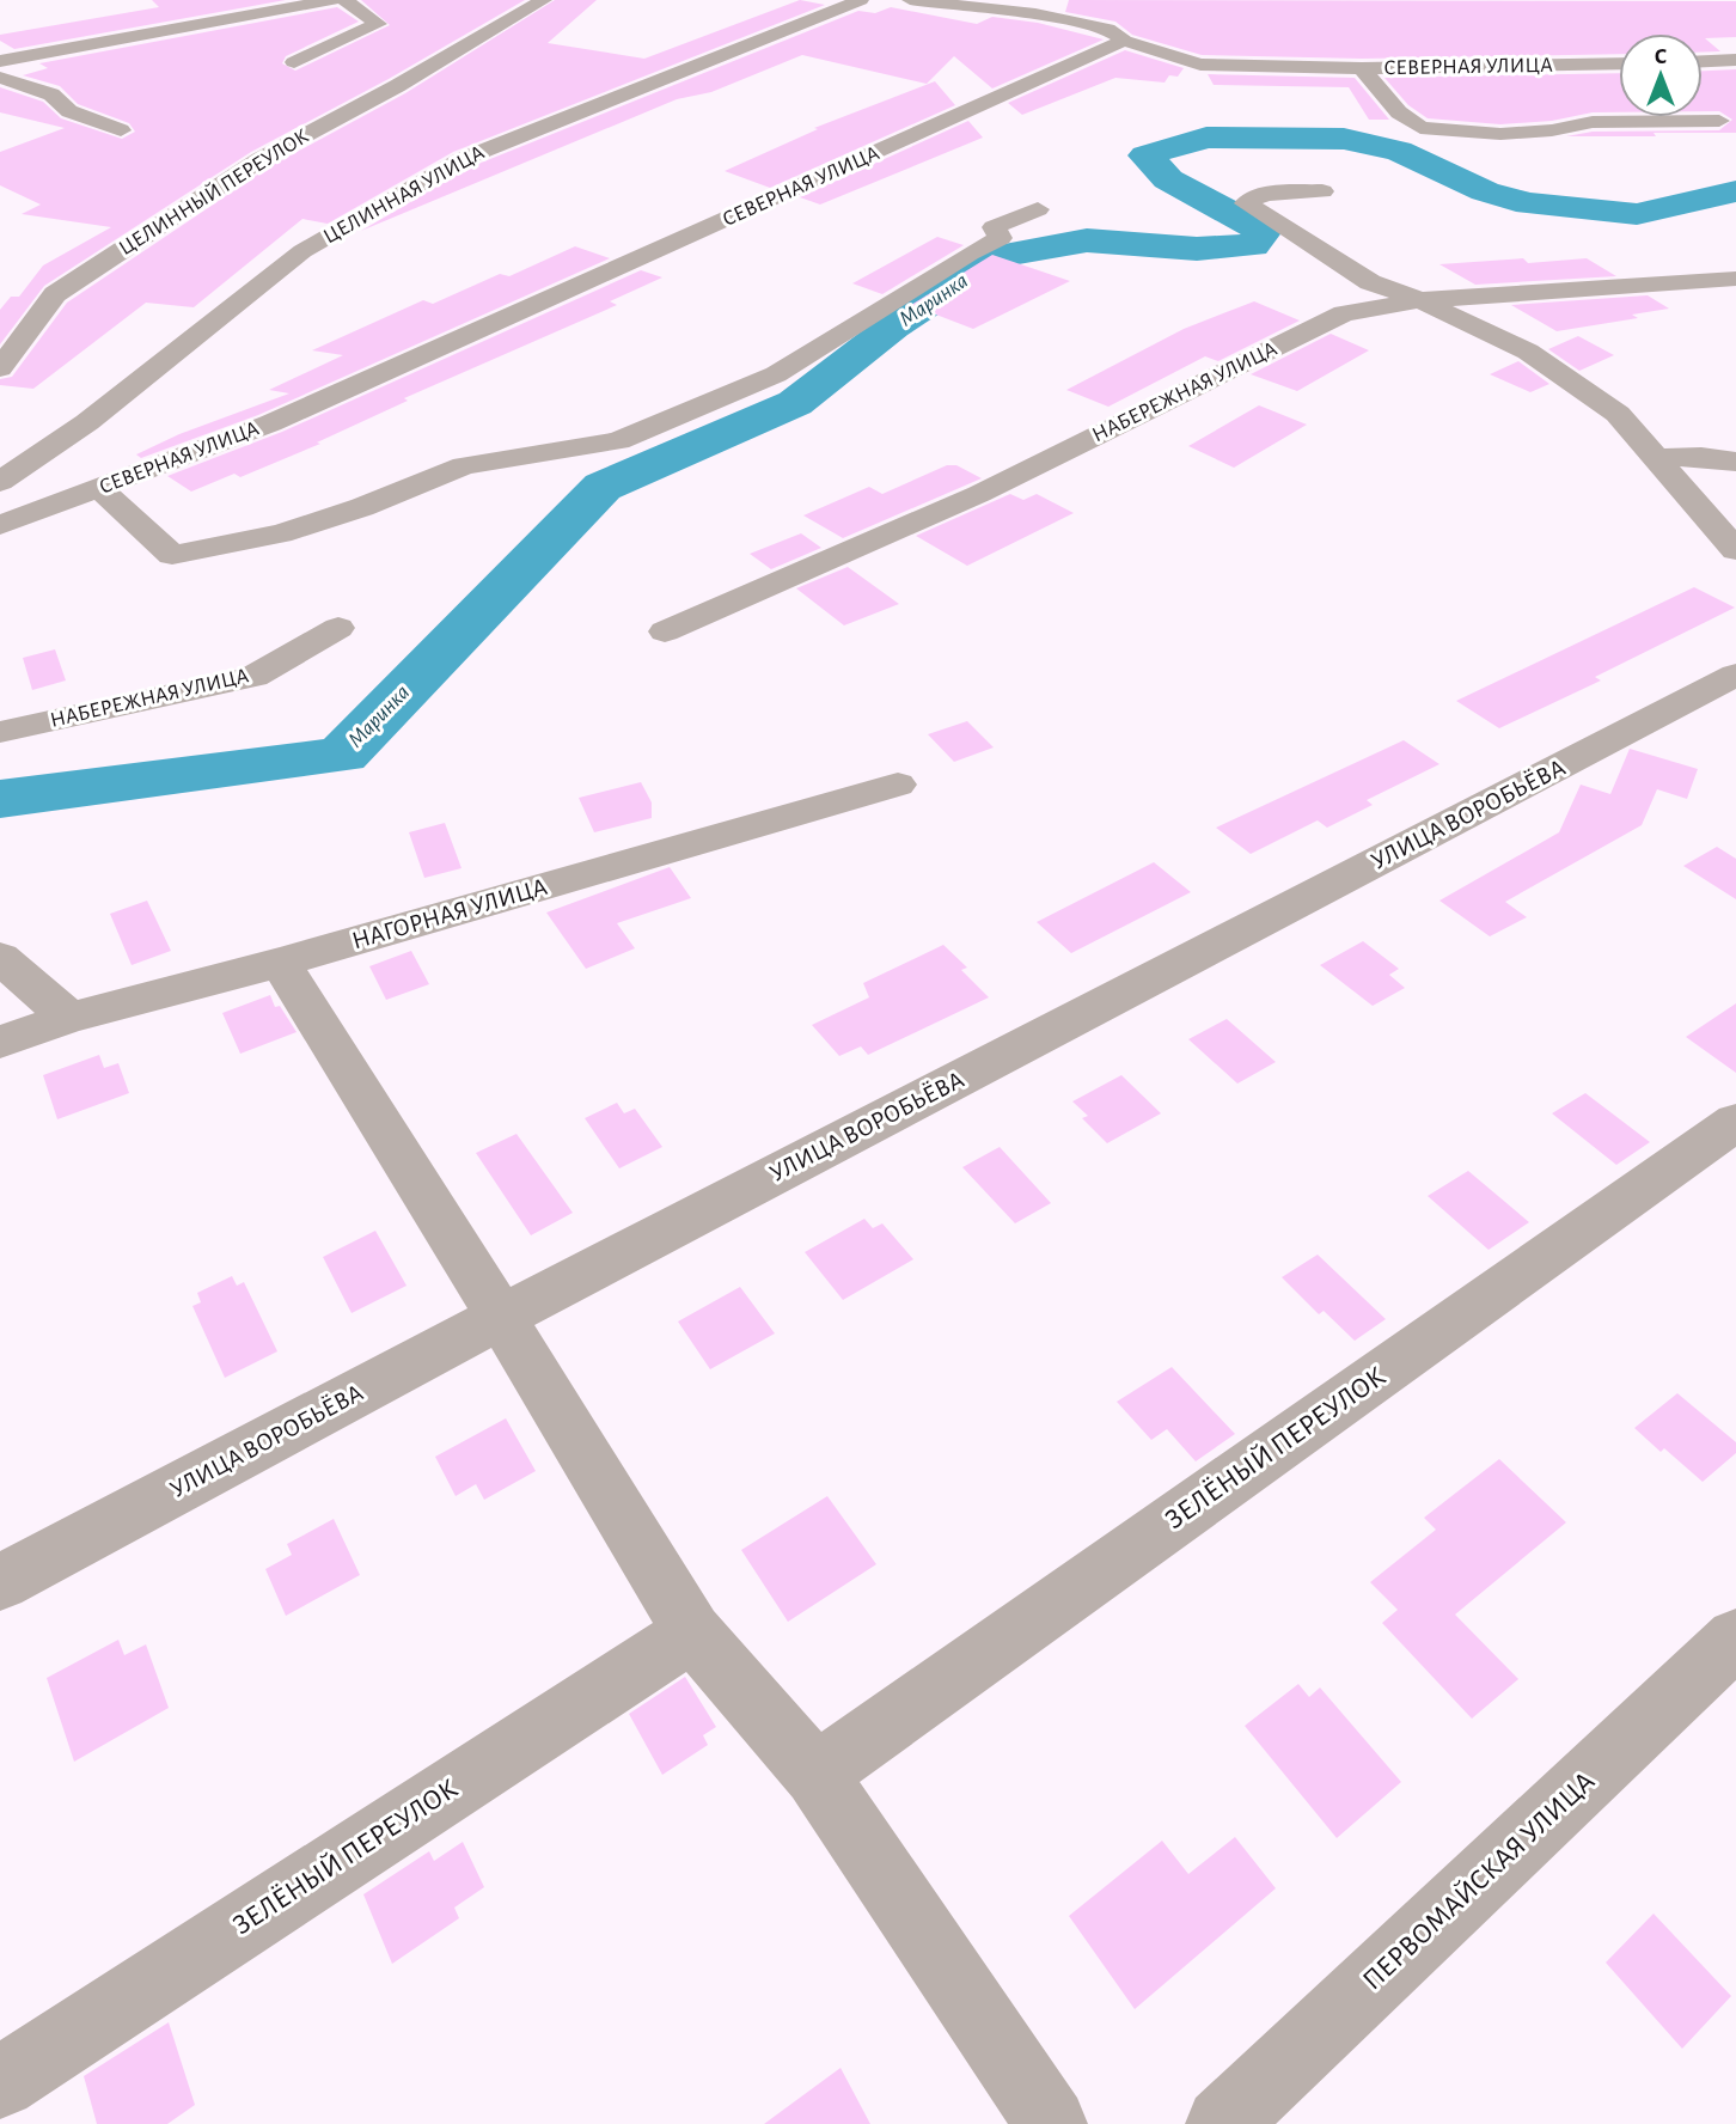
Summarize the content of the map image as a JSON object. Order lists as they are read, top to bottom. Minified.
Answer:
{"streets":{"street":["СЕВЕРНАЯ УЛИЦА","ЦЕЛИННЫЙ ПЕРЕУЛОК","ЦЕЛИННАЯ УЛИЦА","НАБЕРЕЖНАЯ УЛИЦА","УЛИЦА ВОРОБЬЁВА","НАГОРНАЯ УЛИЦА","ЗЕЛЁНЫЙ ПЕРЕУЛОК","ПЕРВОМАЙСКАЯ УЛИЦА"]},"water":["Маринка"],"north":"top"}
